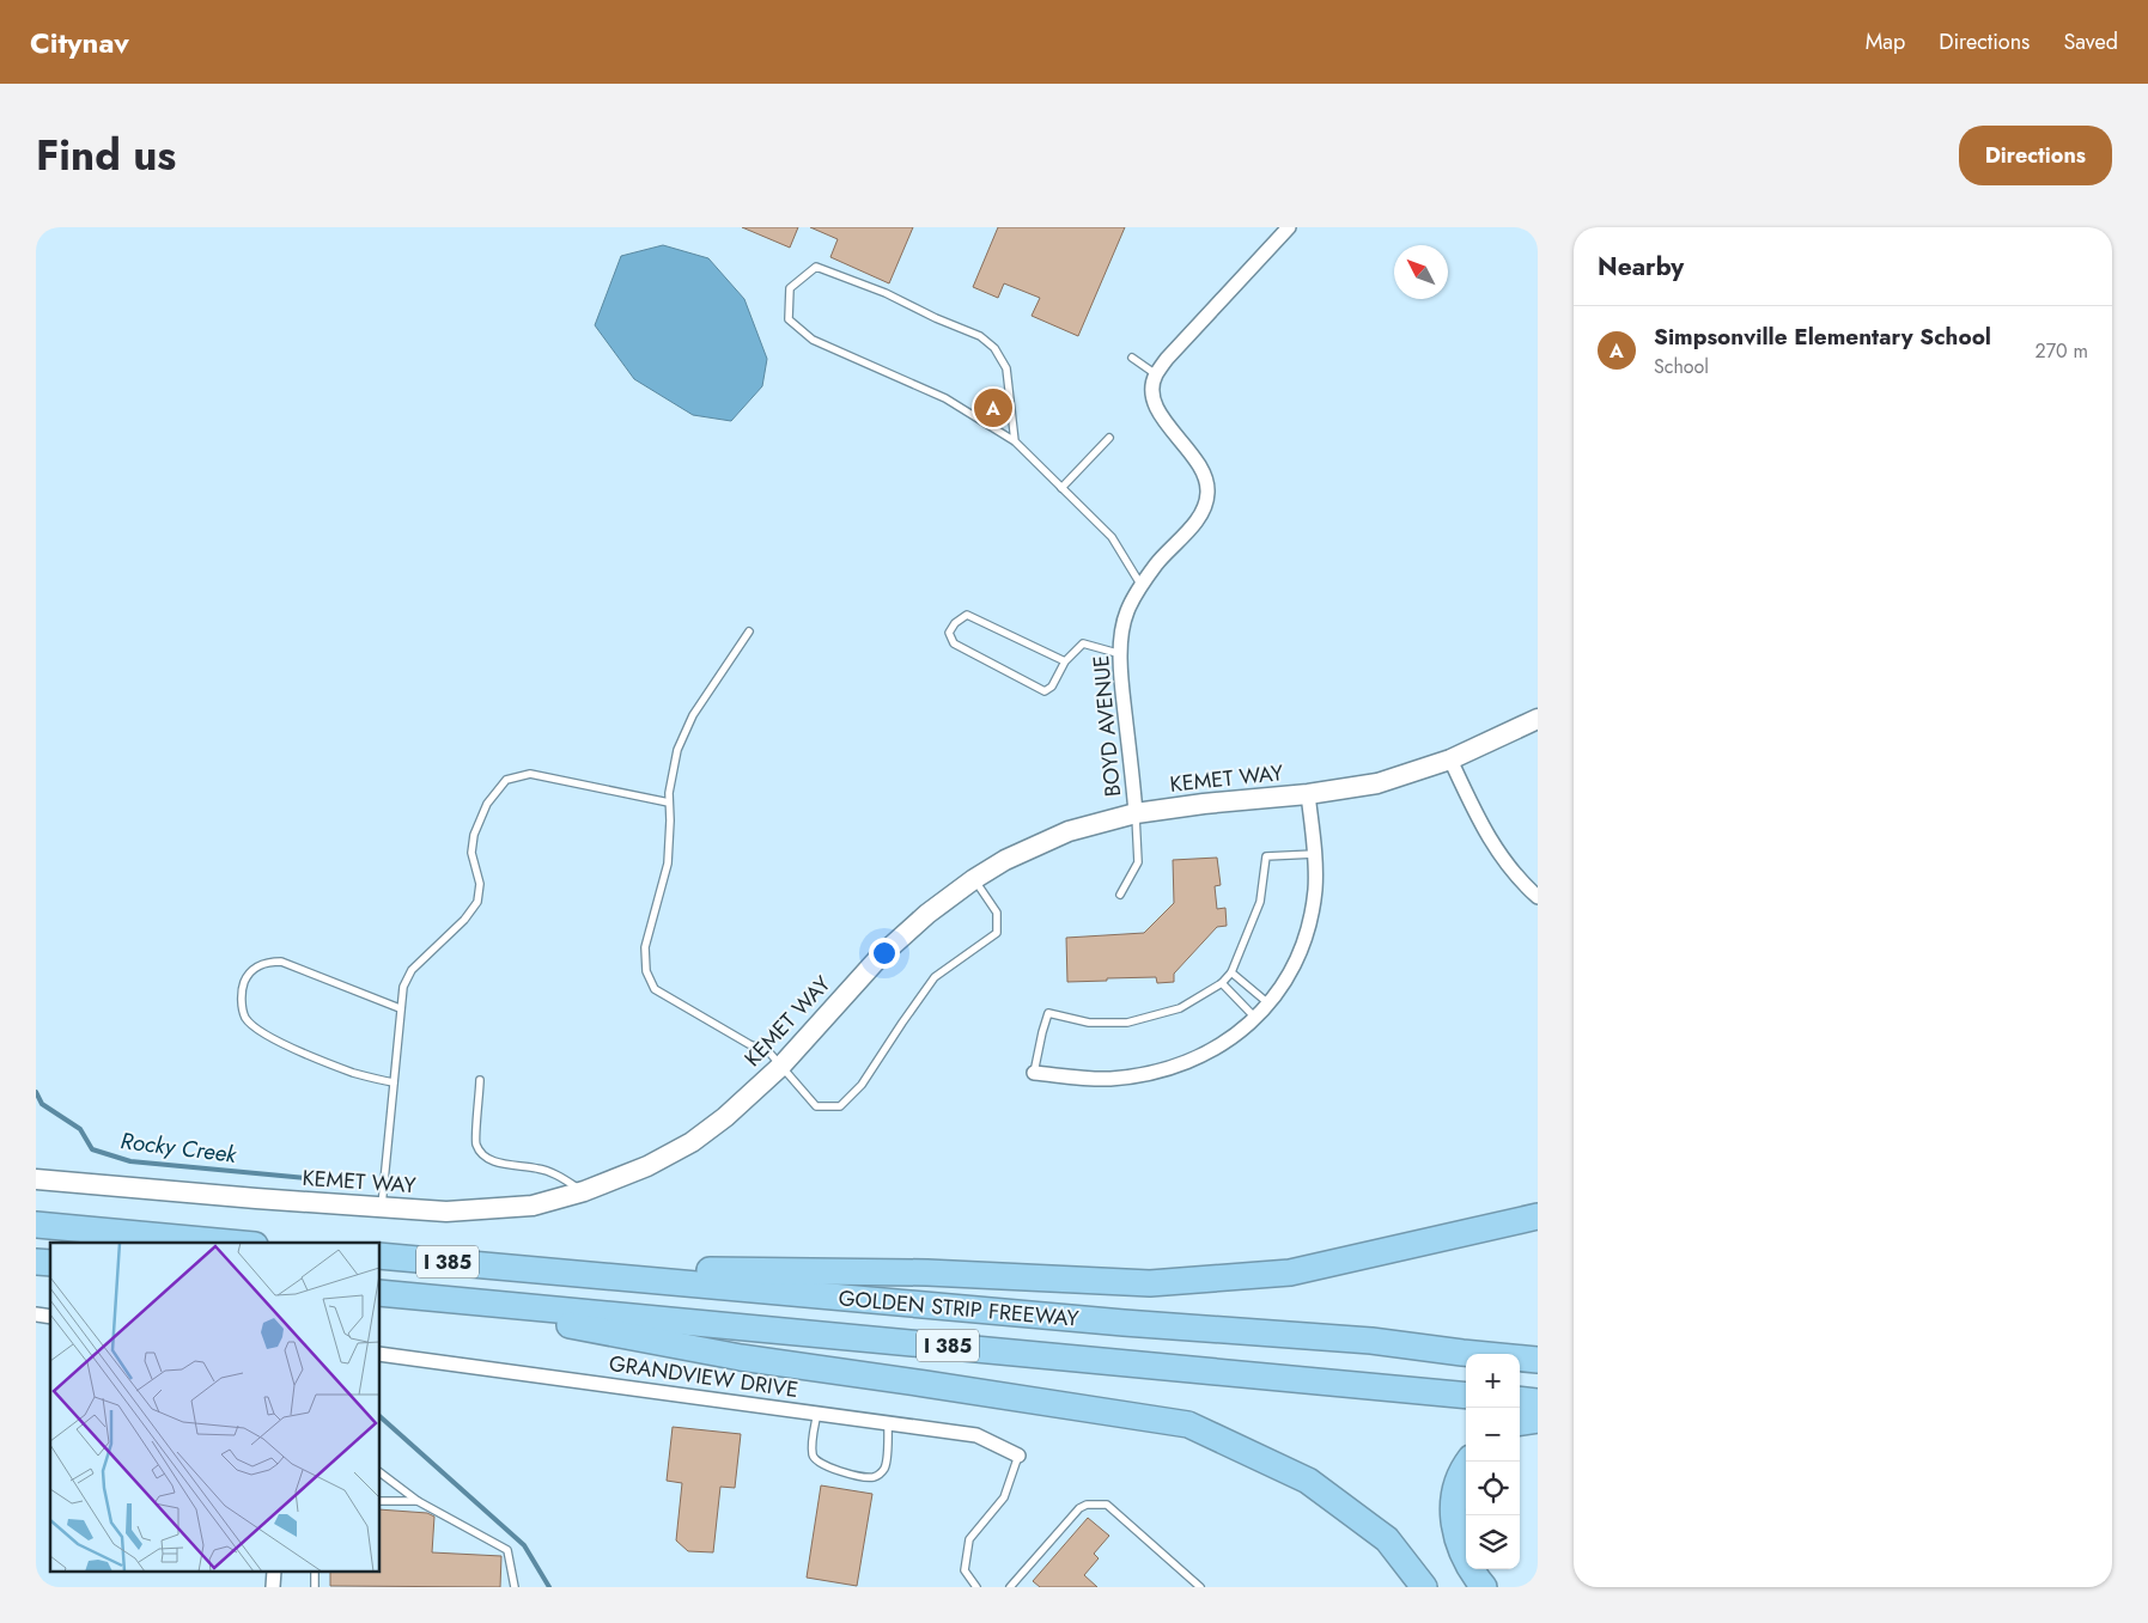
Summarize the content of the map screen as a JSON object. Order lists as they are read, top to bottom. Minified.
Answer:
{"streets":{"highway":["I 385","GOLDEN STRIP FREEWAY"],"street":["BOYD AVENUE","KEMET WAY","GRANDVIEW DRIVE"]},"crossings":[["BOYD AVENUE","KEMET WAY"]],"water":["Rocky Creek"],"north":"top left","page":{"header":"Citynav","nav":["Map","Directions","Saved"],"title":"Find us","buttons":"Directions","heading":"Nearby","list":[{"mark":"A","name":"Simpsonville Elementary School","note":"School","value":"270 m"}],"pins":"A","map_buttons":["+","−"]}}
